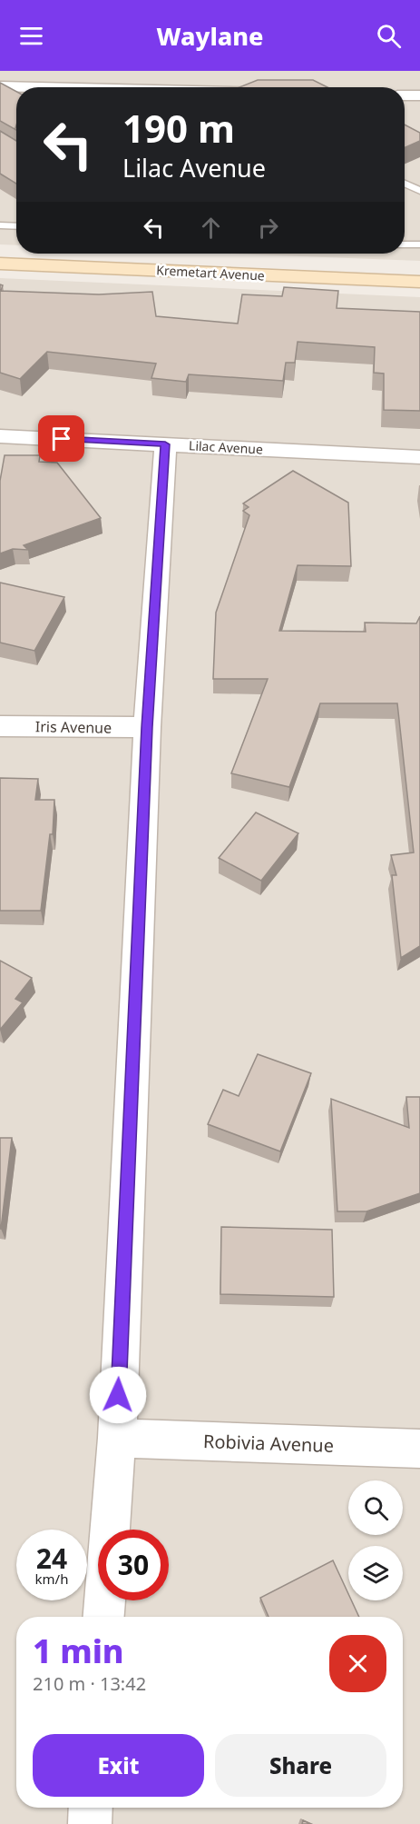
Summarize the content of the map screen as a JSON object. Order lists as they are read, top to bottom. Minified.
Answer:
{"streets":{"street":["Kremetart Avenue","Lilac Avenue","Iris Avenue","Robivia Avenue"]},"page":{"header":"Waylane","turn":["190 m","Lilac Avenue"],"speed":"24 km/h","limit":"30","heading":["1 min","210 m · 13:42"],"buttons":["Exit","Share"]}}
